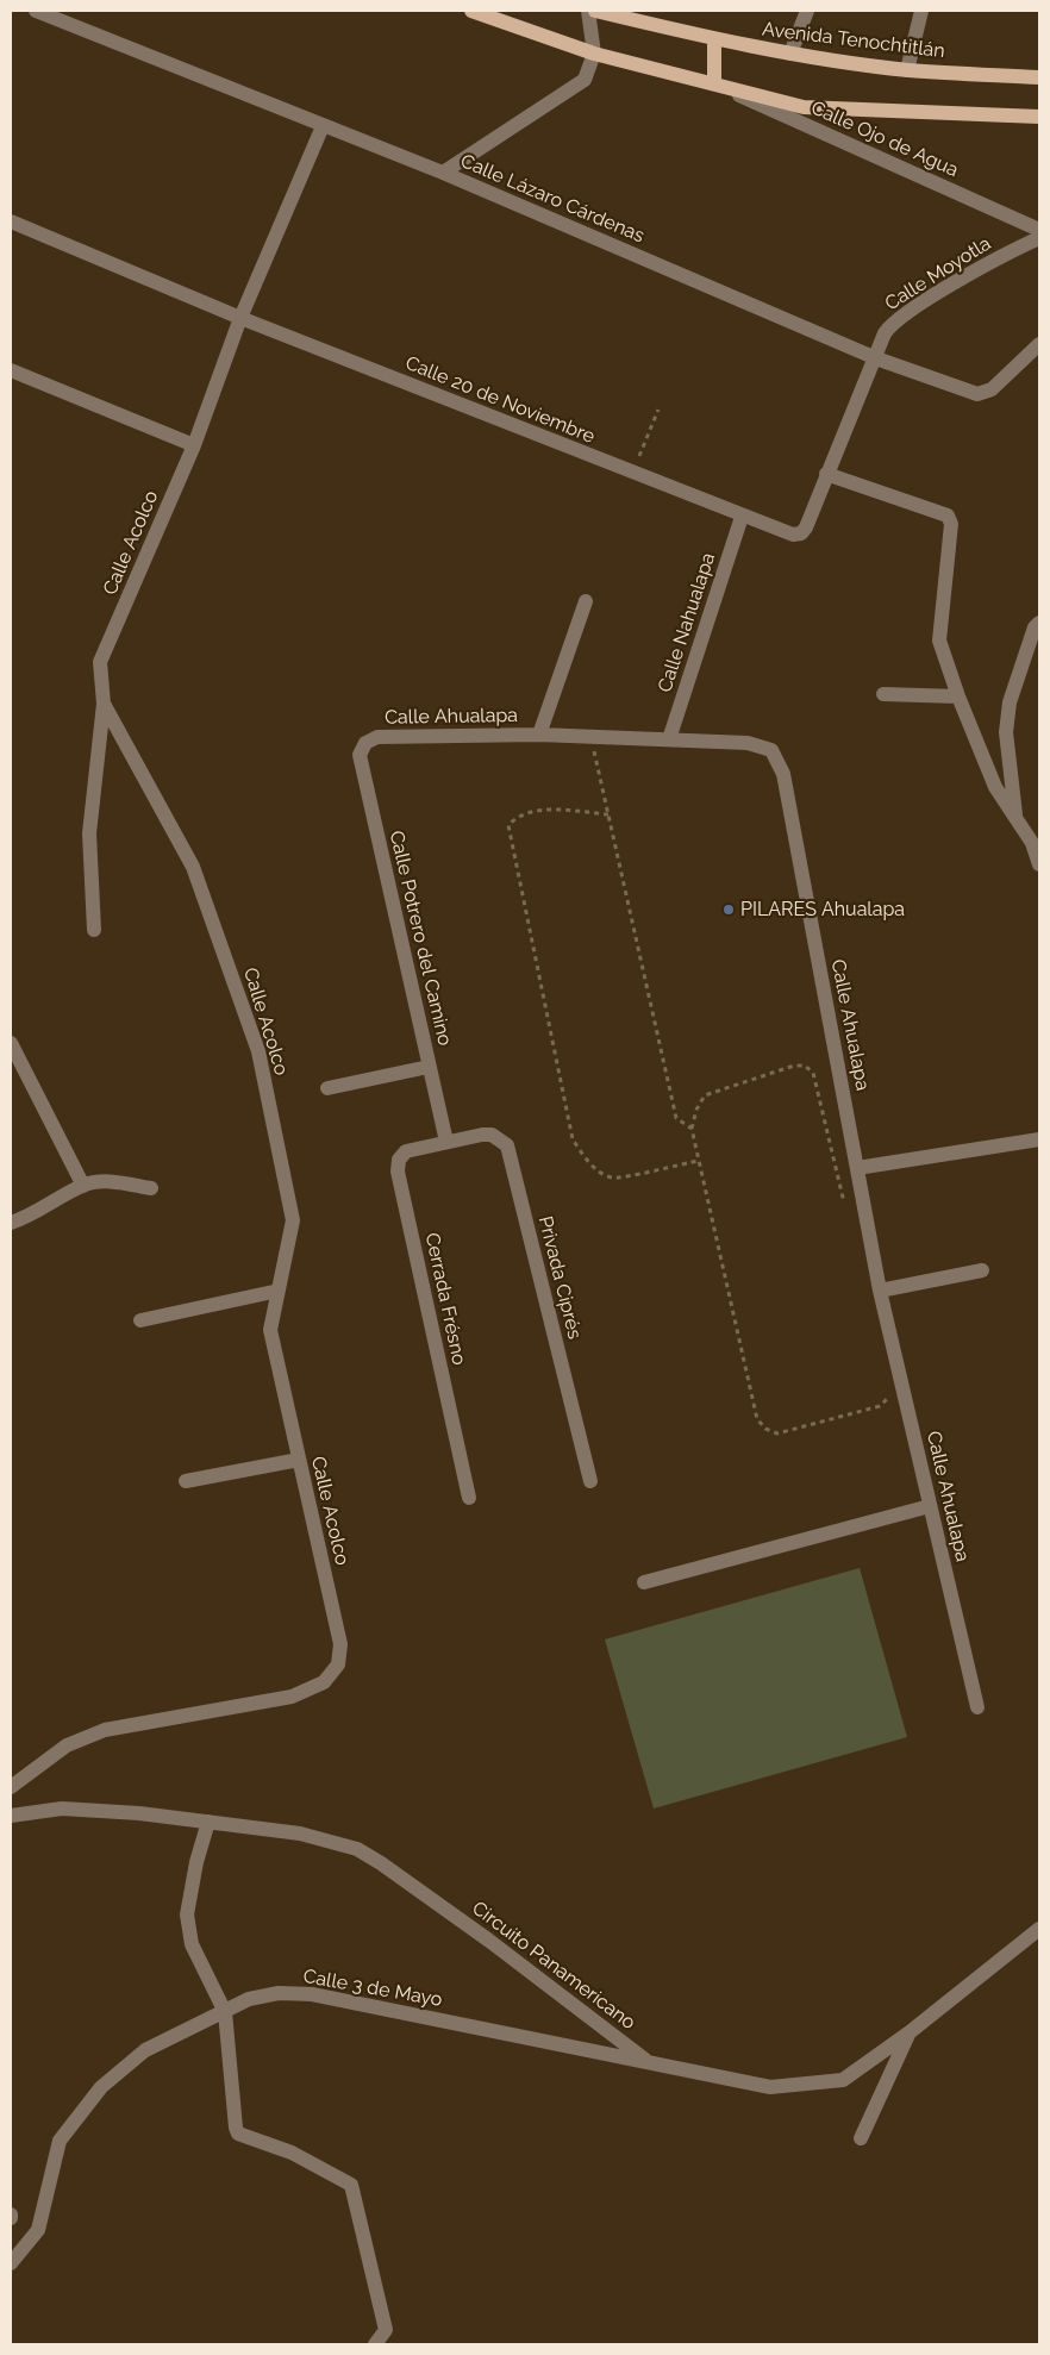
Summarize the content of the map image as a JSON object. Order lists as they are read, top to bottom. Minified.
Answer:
{"streets":{"main road":["Avenida Tenochtitlán"],"street":["Calle Ojo de Agua","Calle Lázaro Cárdenas","Calle Moyotla","Calle 20 de Noviembre","Calle Acolco","Calle Nahualapa","Calle Ahualapa","Calle Potrero del Camino","Privada Ciprés","Cerrada Frésno","Circuito Panamericano","Calle 3 de Mayo"]},"crossings":[["Calle Lázaro Cárdenas","Calle Moyotla"],["Calle Lázaro Cárdenas","Calle 20 de Noviembre"],["Calle Lázaro Cárdenas","Calle Acolco"],["Calle Moyotla","Calle 20 de Noviembre"],["Calle 20 de Noviembre","Calle Acolco"],["Calle 20 de Noviembre","Calle Nahualapa"],["Calle Nahualapa","Calle Ahualapa"],["Calle Ahualapa","Calle Potrero del Camino"],["Calle Potrero del Camino","Privada Ciprés"],["Calle Potrero del Camino","Cerrada Frésno"],["Privada Ciprés","Cerrada Frésno"],["Circuito Panamericano","Calle 3 de Mayo"]],"places":["PILARES Ahualapa"]}
